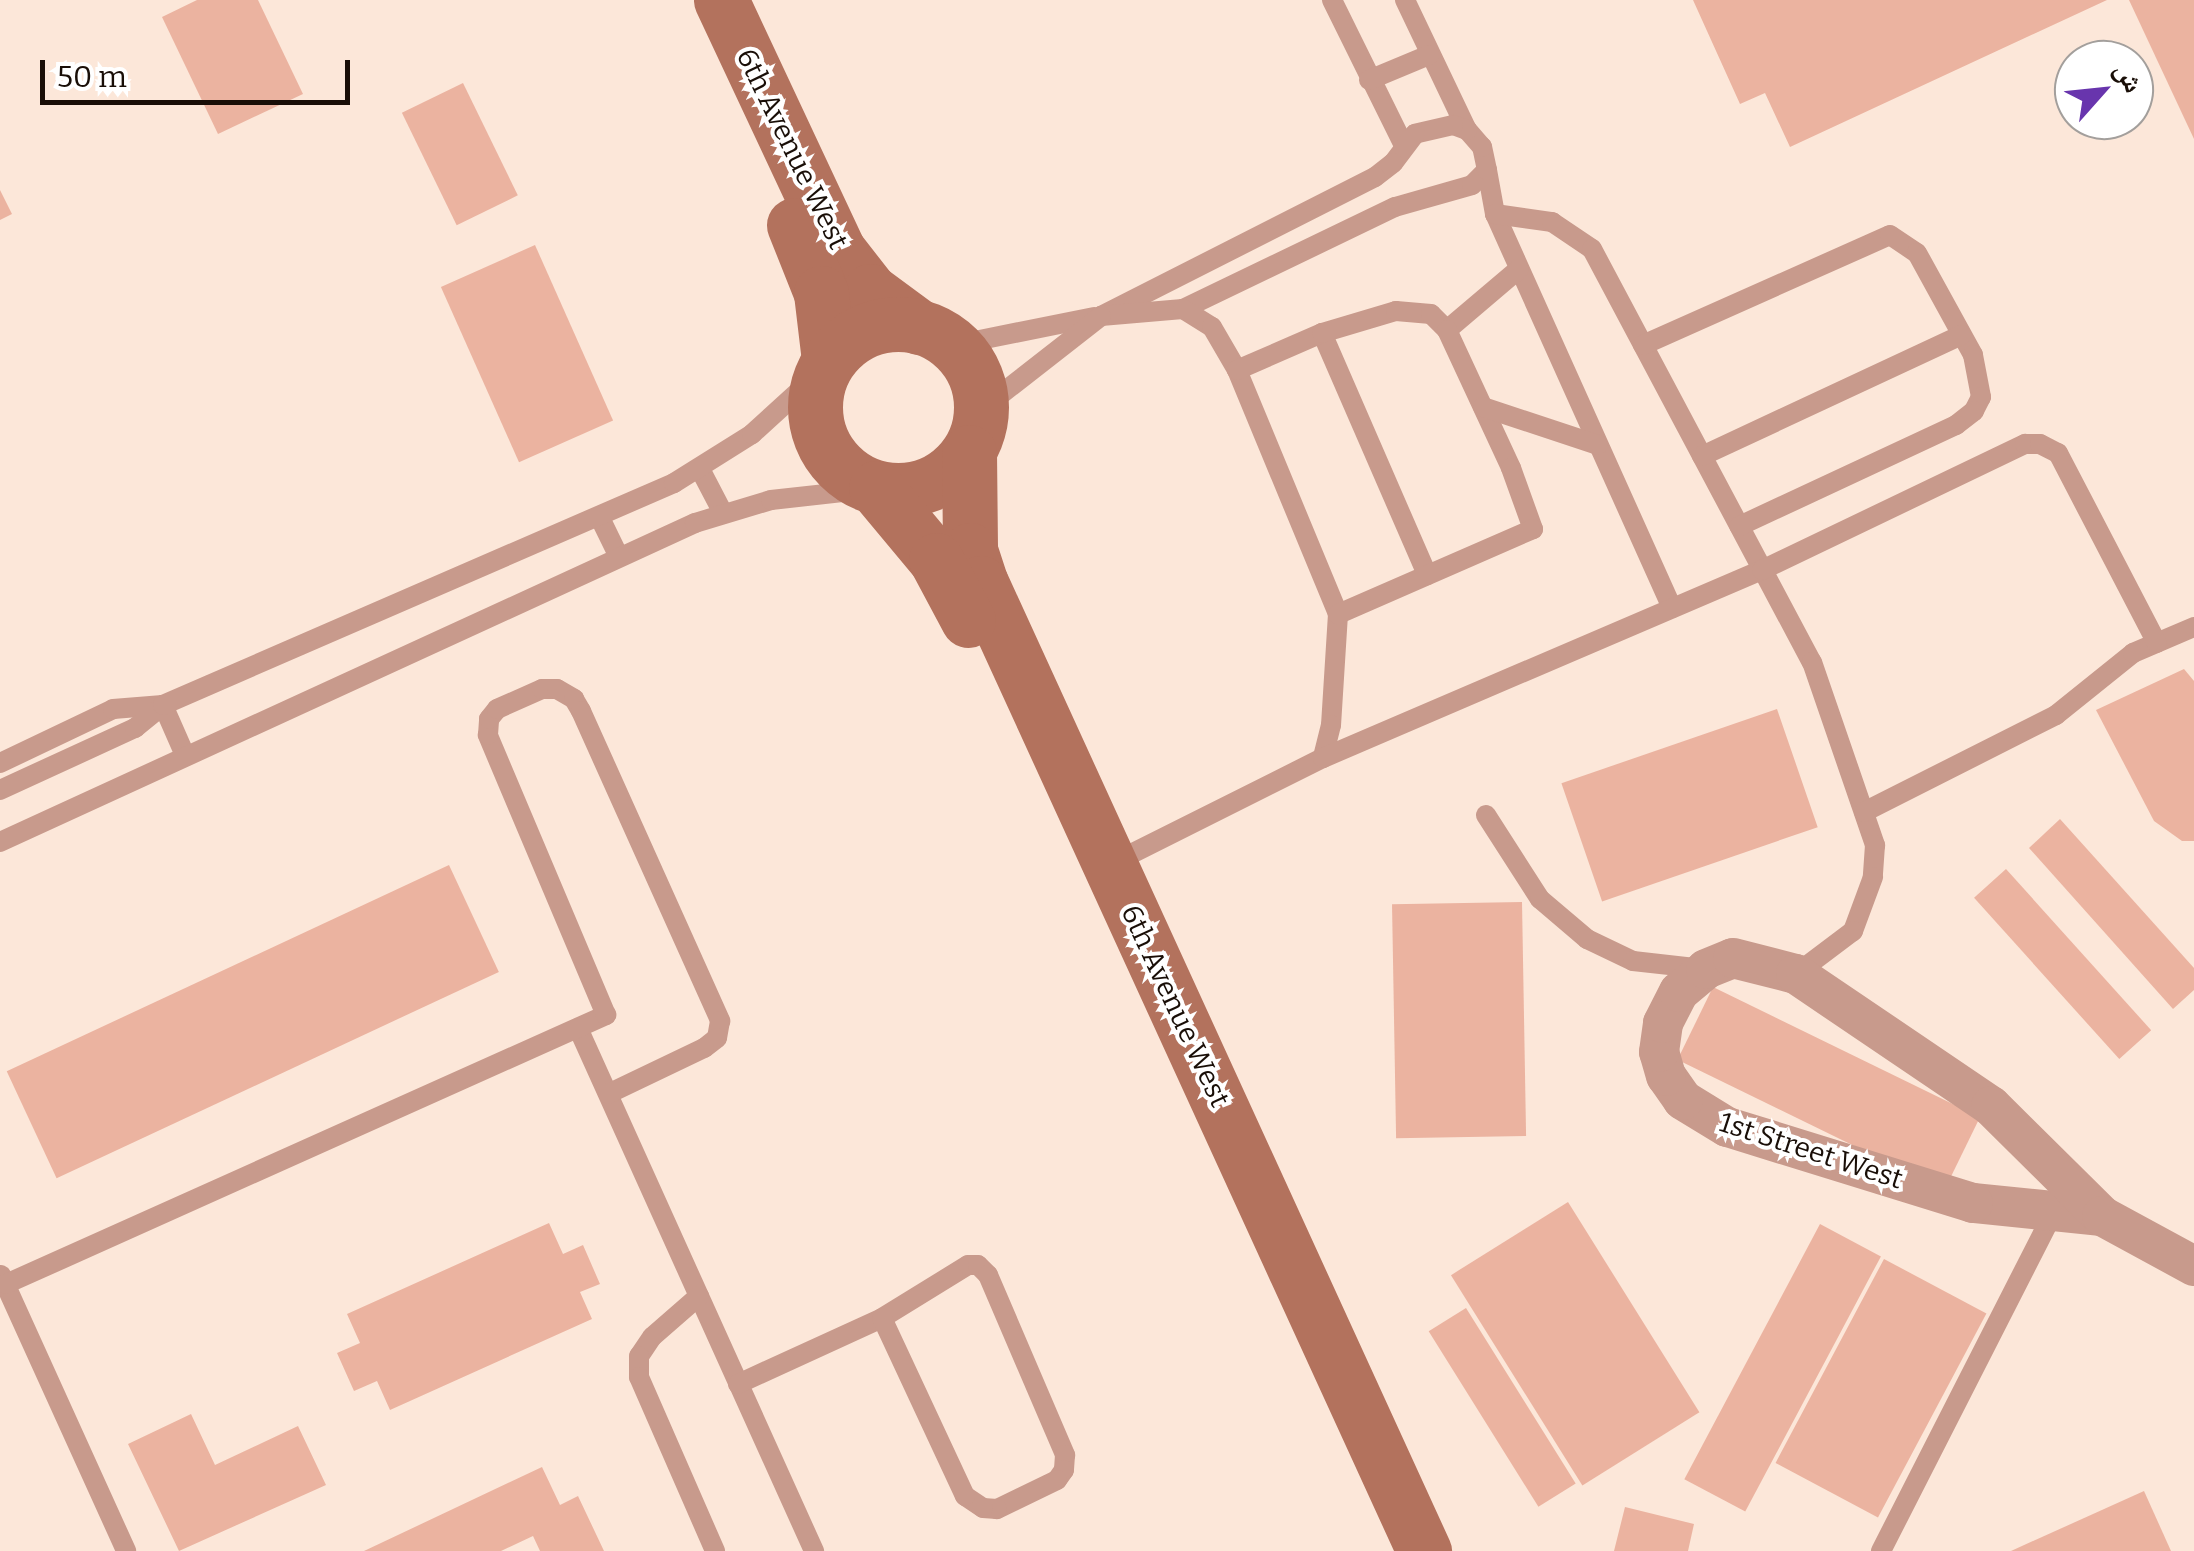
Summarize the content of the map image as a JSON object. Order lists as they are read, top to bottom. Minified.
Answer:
{"streets":{"main road":["6th Avenue West"],"street":["1st Street West"]},"scale_bar":"50 m","north":"top right"}
